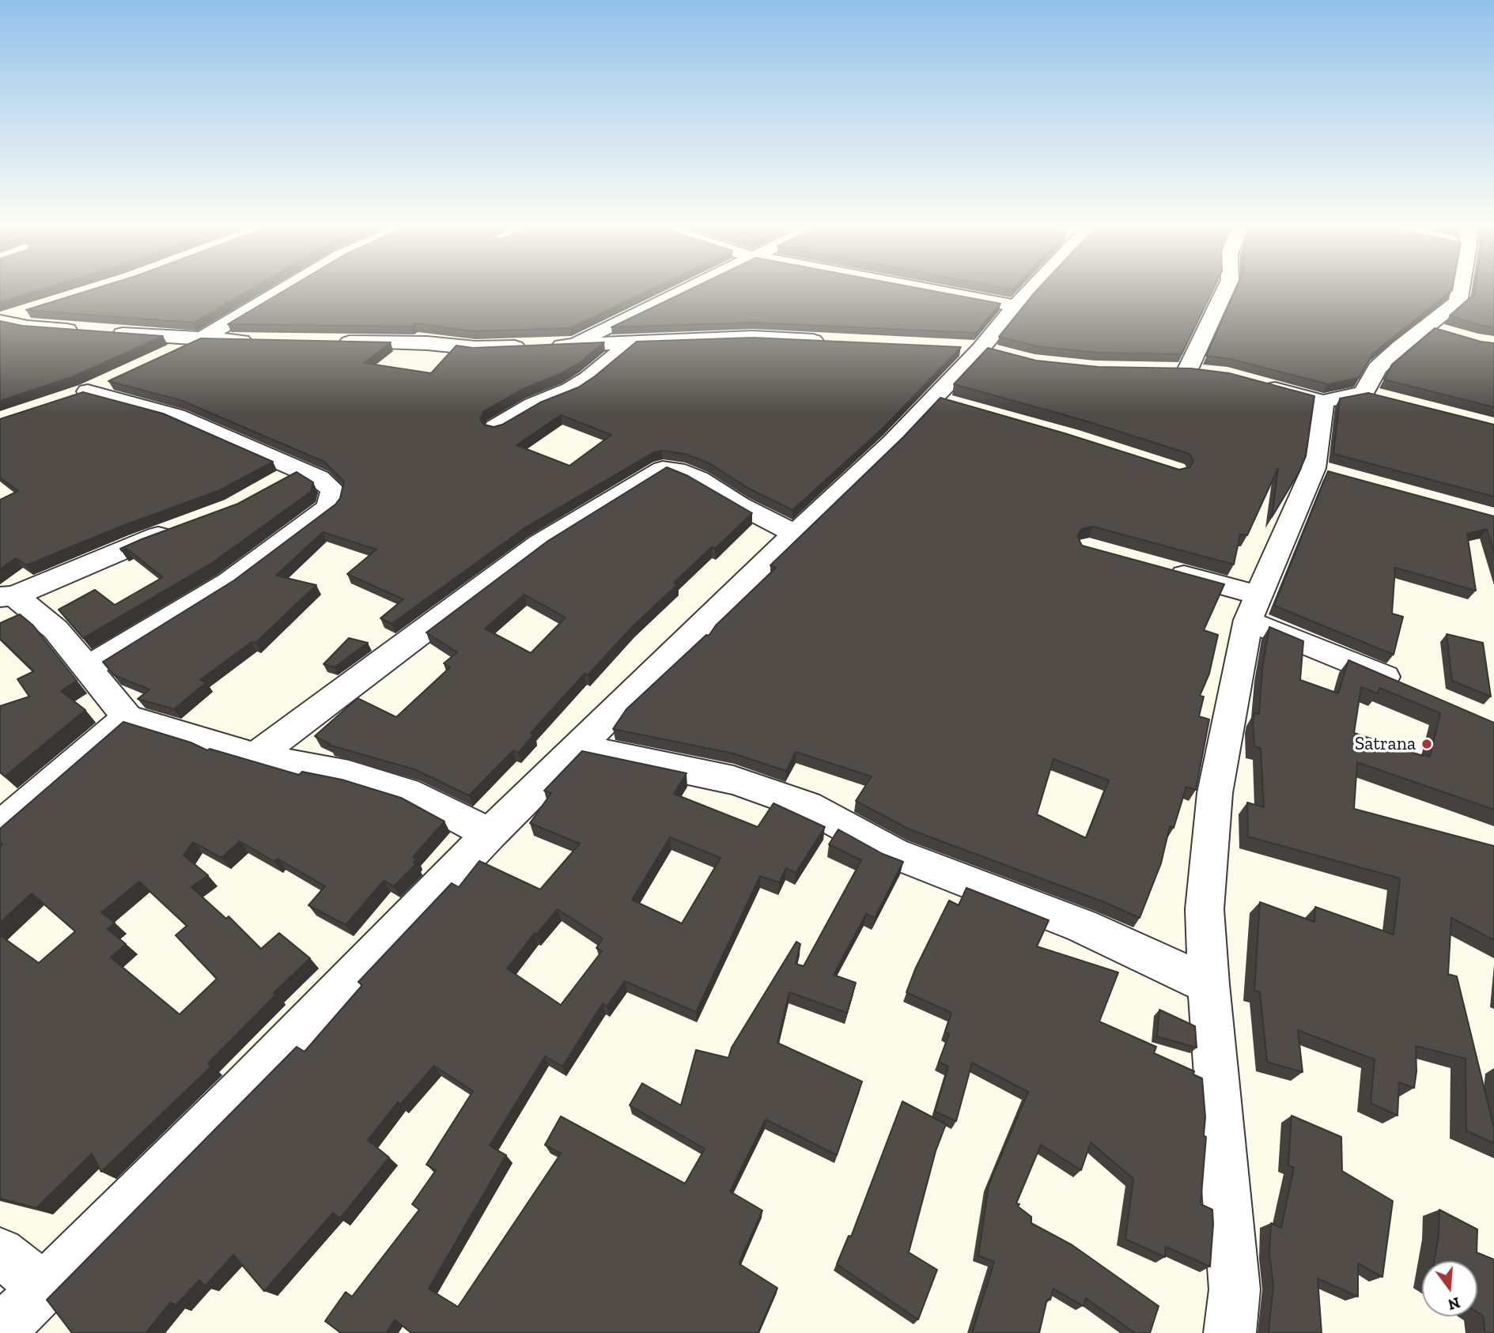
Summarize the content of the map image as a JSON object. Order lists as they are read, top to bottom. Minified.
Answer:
{"places":["Satrana"],"north":"bottom"}
